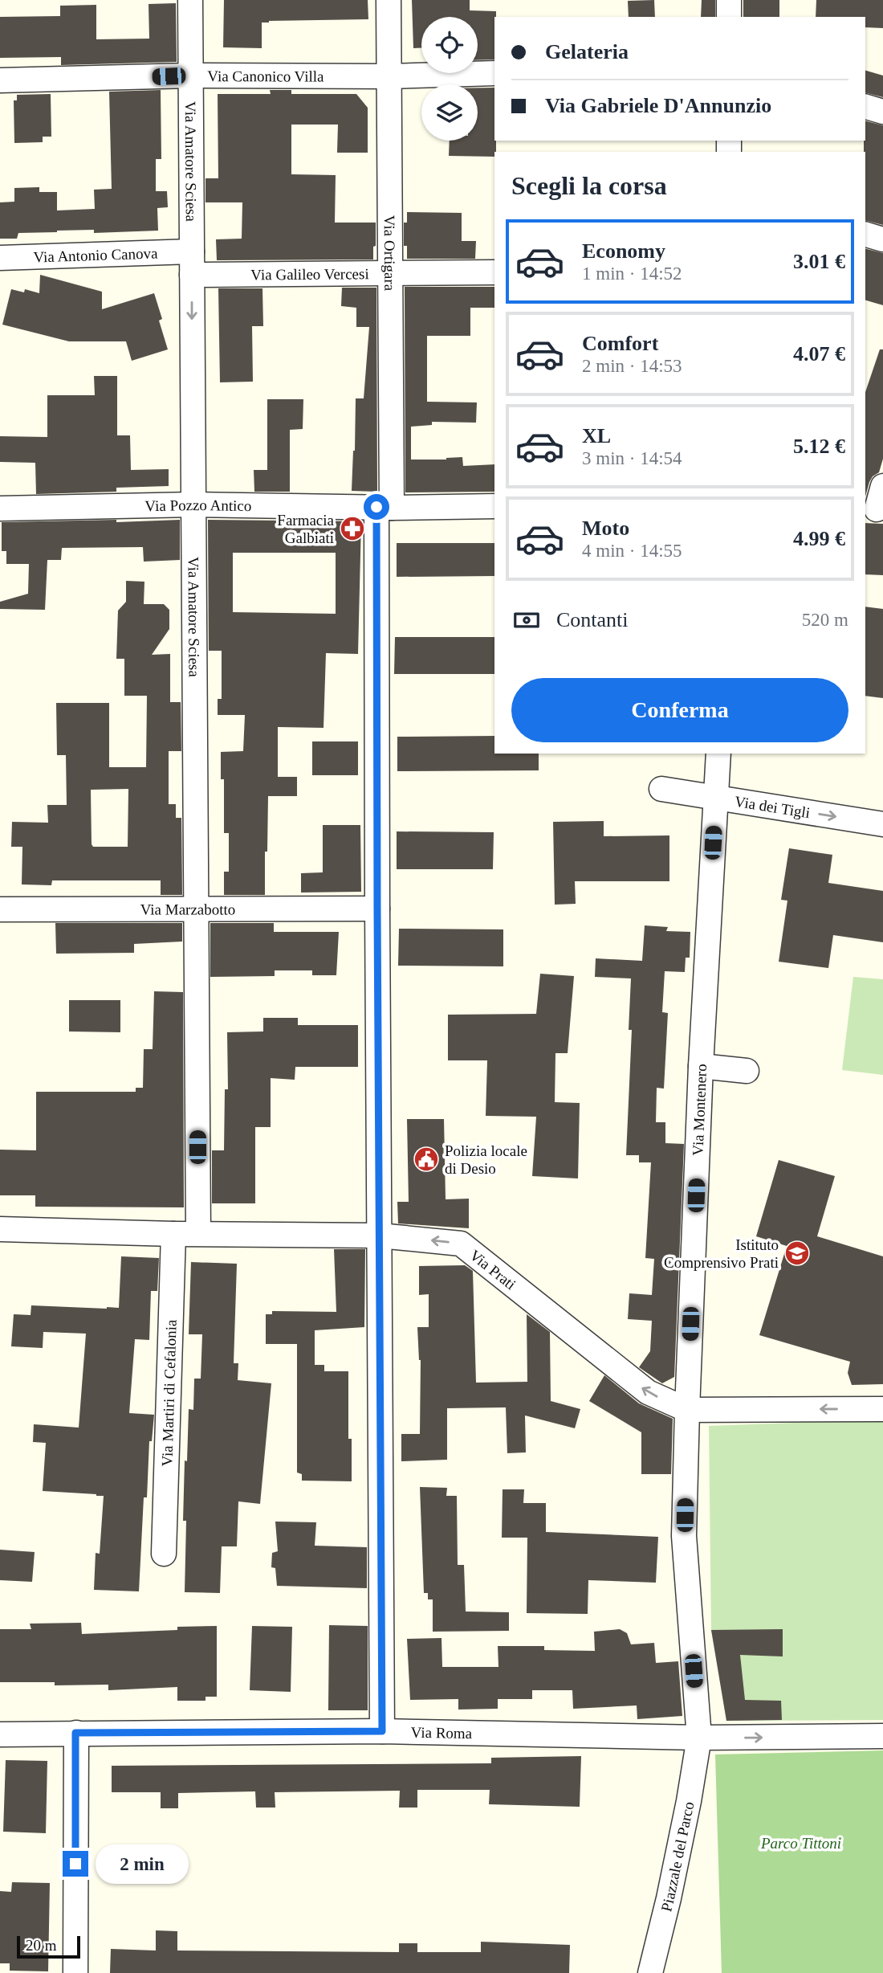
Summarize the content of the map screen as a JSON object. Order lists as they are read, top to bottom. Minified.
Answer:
{"streets":{"street":["Via Canonico Villa","Via Amatore Sciesa","Via Ortigara","Via Antonio Canova","Via Galileo Vercesi","Via Pozzo Antico","Via dei Tigli","Via Marzabotto","Via Montenero","Via Prati","Via Martiri di Cefalonia","Via Roma","Piazzale del Parco"]},"crossings":[["Via Canonico Villa","Via Amatore Sciesa"],["Via Canonico Villa","Via Ortigara"],["Via Amatore Sciesa","Via Antonio Canova"],["Via Amatore Sciesa","Via Galileo Vercesi"],["Via Amatore Sciesa","Via Pozzo Antico"],["Via Amatore Sciesa","Via Marzabotto"],["Via Amatore Sciesa","Via Prati"],["Via Ortigara","Via Galileo Vercesi"],["Via Ortigara","Via Pozzo Antico"],["Via Ortigara","Via Marzabotto"],["Via Ortigara","Via Prati"],["Via Ortigara","Via Roma"],["Via dei Tigli","Via Montenero"],["Via Montenero","Via Prati"],["Via Montenero","Via Roma"],["Via Montenero","Piazzale del Parco"],["Via Prati","Via Martiri di Cefalonia"],["Via Roma","Piazzale del Parco"]],"one_way":["Via dei Tigli","Via Prati"],"parks":["Parco Tittoni"],"places":{"pharmacy":["Farmacia Galbiati"],"public building":["Polizia locale di Desio"],"school or university":["Istituto Comprensivo Prati"]},"scale_bar":"20 m","page":{"banner":["Gelateria","Via Gabriele D'Annunzio"],"heading":"Scegli la corsa","list":[{"name":"Economy","note":"1 min · 14:52","value":"3.01 €"},{"name":"Comfort","note":"2 min · 14:53","value":"4.07 €"},{"name":"XL","note":"3 min · 14:54","value":"5.12 €"},{"name":"Moto","note":"4 min · 14:55","value":"4.99 €"}],"pay":["Contanti","520 m"],"buttons":"Conferma","bubble":"2 min","scale":"20 m"}}
